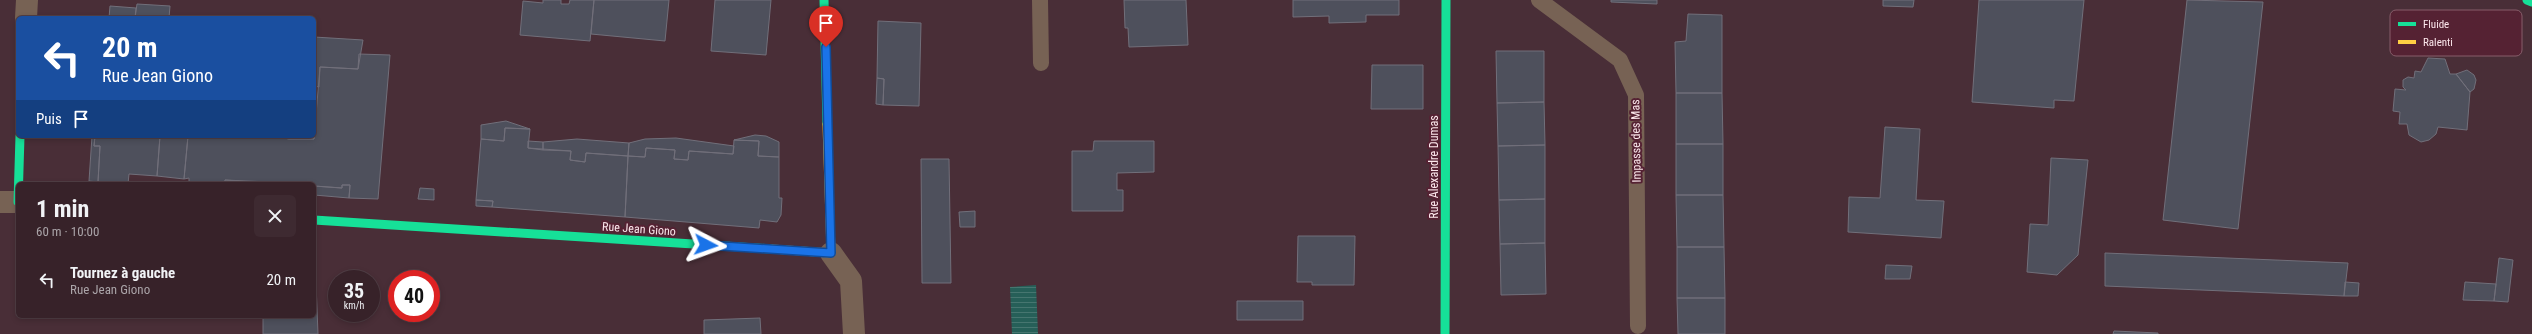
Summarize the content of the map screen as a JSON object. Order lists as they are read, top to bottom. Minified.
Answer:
{"streets":{"street":["Rue Alexandre Dumas","Rue Jean Giono"],"lane":["Impasse des Mas"]},"legend":["Fluide","Ralenti"],"page":{"turn":["20 m","Rue Jean Giono"],"then":"Puis","heading":["1 min","60 m · 10:00"],"list":[{"name":"Tournez à gauche","note":"Rue Jean Giono","value":"20 m"}],"speed":"35 km/h","limit":"40"}}
